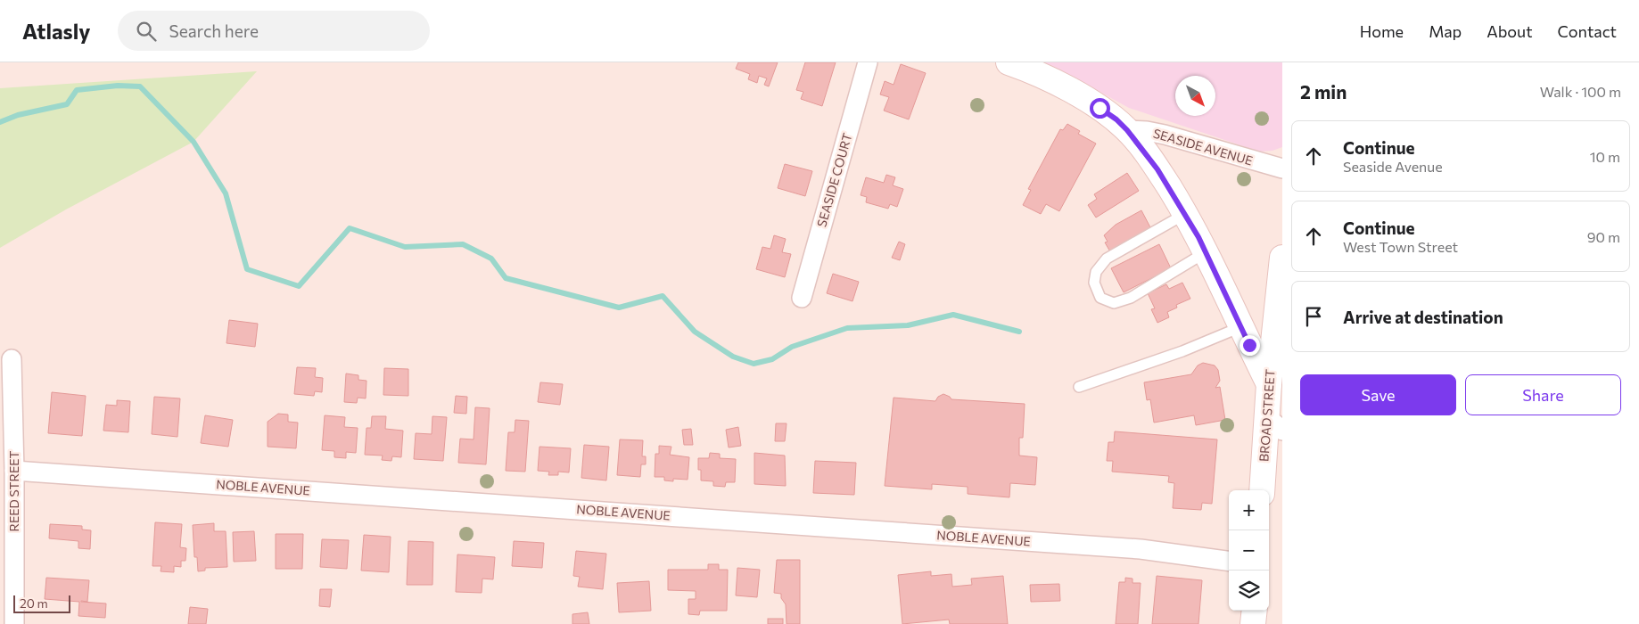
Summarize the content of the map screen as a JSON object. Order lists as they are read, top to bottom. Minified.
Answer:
{"streets":{"main road":["BROAD STREET"],"street":["SEASIDE AVENUE","SEASIDE COURT","NOBLE AVENUE","REED STREET"]},"crossings":[["NOBLE AVENUE","REED STREET"]],"scale_bar":"20 m","north":"bottom right","page":{"header":"Atlasly","search":"Search here","nav":["Home","Map","About","Contact"],"heading":["2 min","Walk · 100 m"],"list":[["Continue","Seaside Avenue","10 m"],["Continue","West Town Street","90 m"],"Arrive at destination"],"buttons":["Save","Share"],"map_buttons":["+","−"],"scale":"20 m"}}
